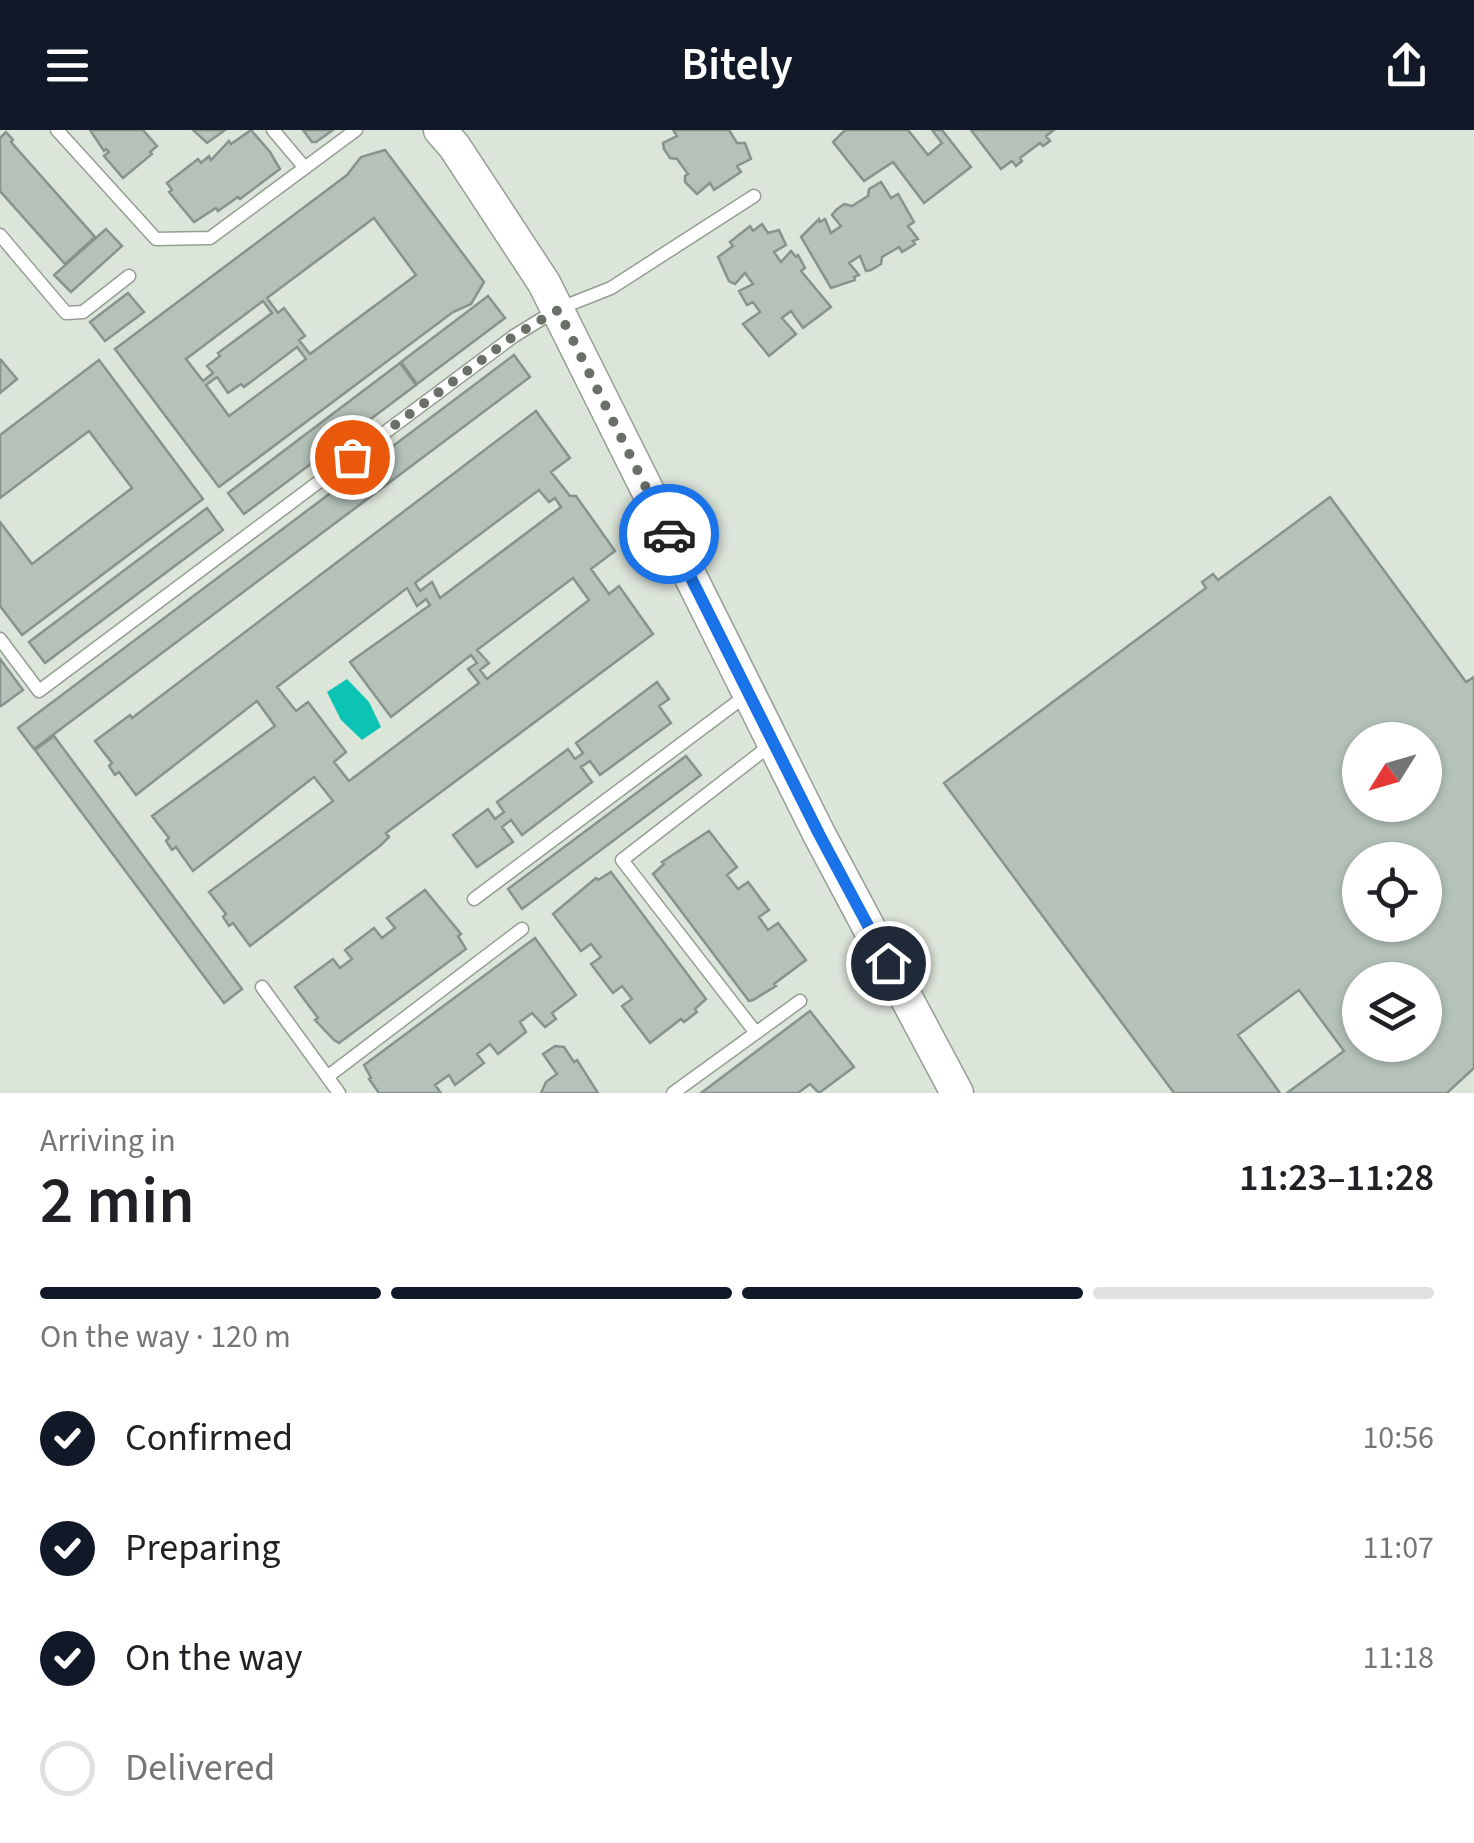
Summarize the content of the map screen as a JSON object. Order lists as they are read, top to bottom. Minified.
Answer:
{"north":"bottom left","page":{"header":"Bitely","heading":["2 min","Arriving in","11:23–11:28"],"bar":"On the way · 120 m","list":[["Confirmed","10:56"],["Preparing","11:07"],["On the way","11:18"],"Delivered"]}}
